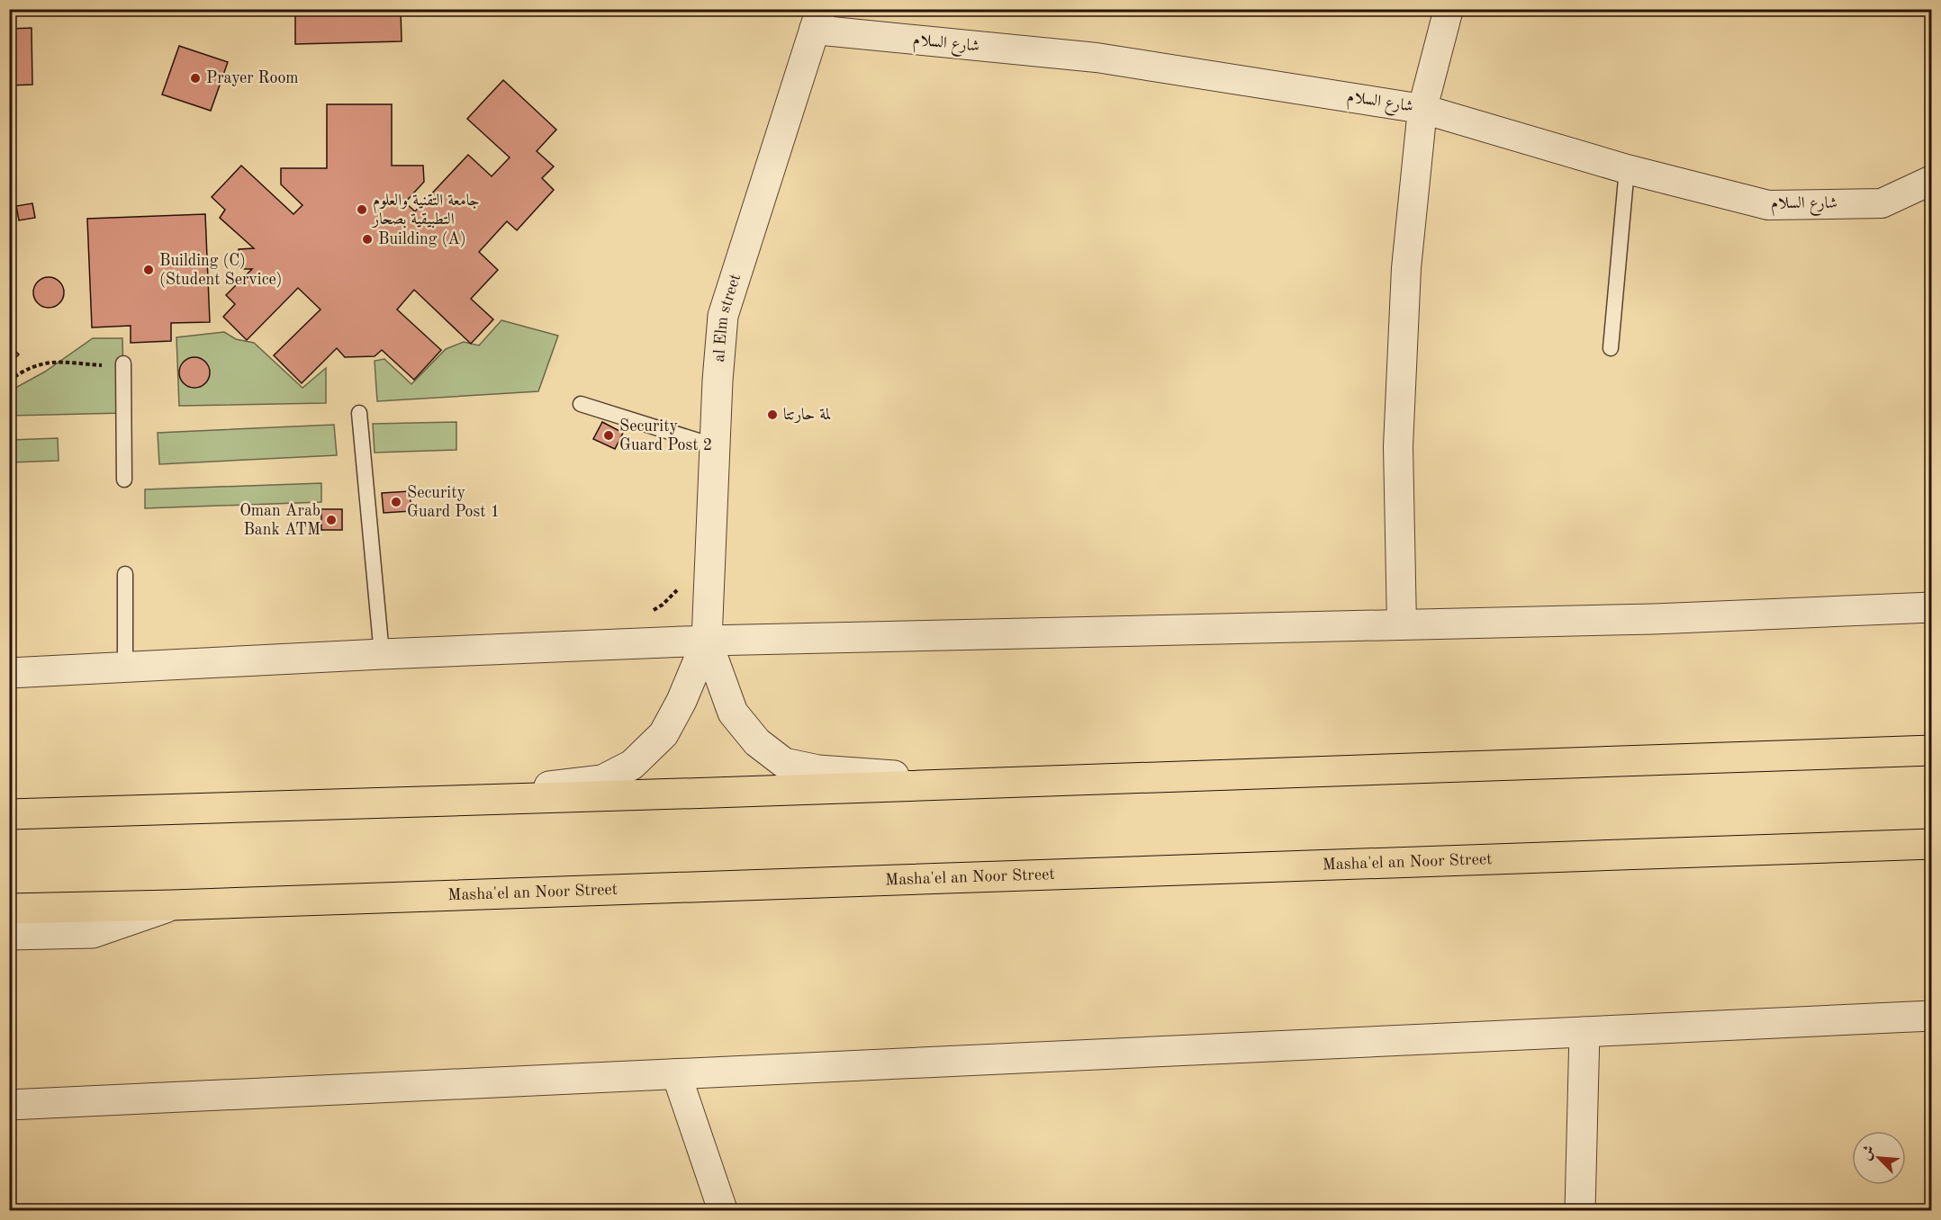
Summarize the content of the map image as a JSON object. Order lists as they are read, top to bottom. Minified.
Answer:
{"streets":{"highway":["Masha'el an Noor Street"],"street":["شارع السلام","al Elm street"]},"crossings":[["شارع السلام","al Elm street"]],"places":["Prayer Room","جامعة التقنية والعلوم التطبيقية بصحار","Building (A)","Building (C) (Student Service)","لمة حارتتا","Security Guard Post 2","Security Guard Post 1","Oman Arab Bank ATM"],"north":"top left"}
